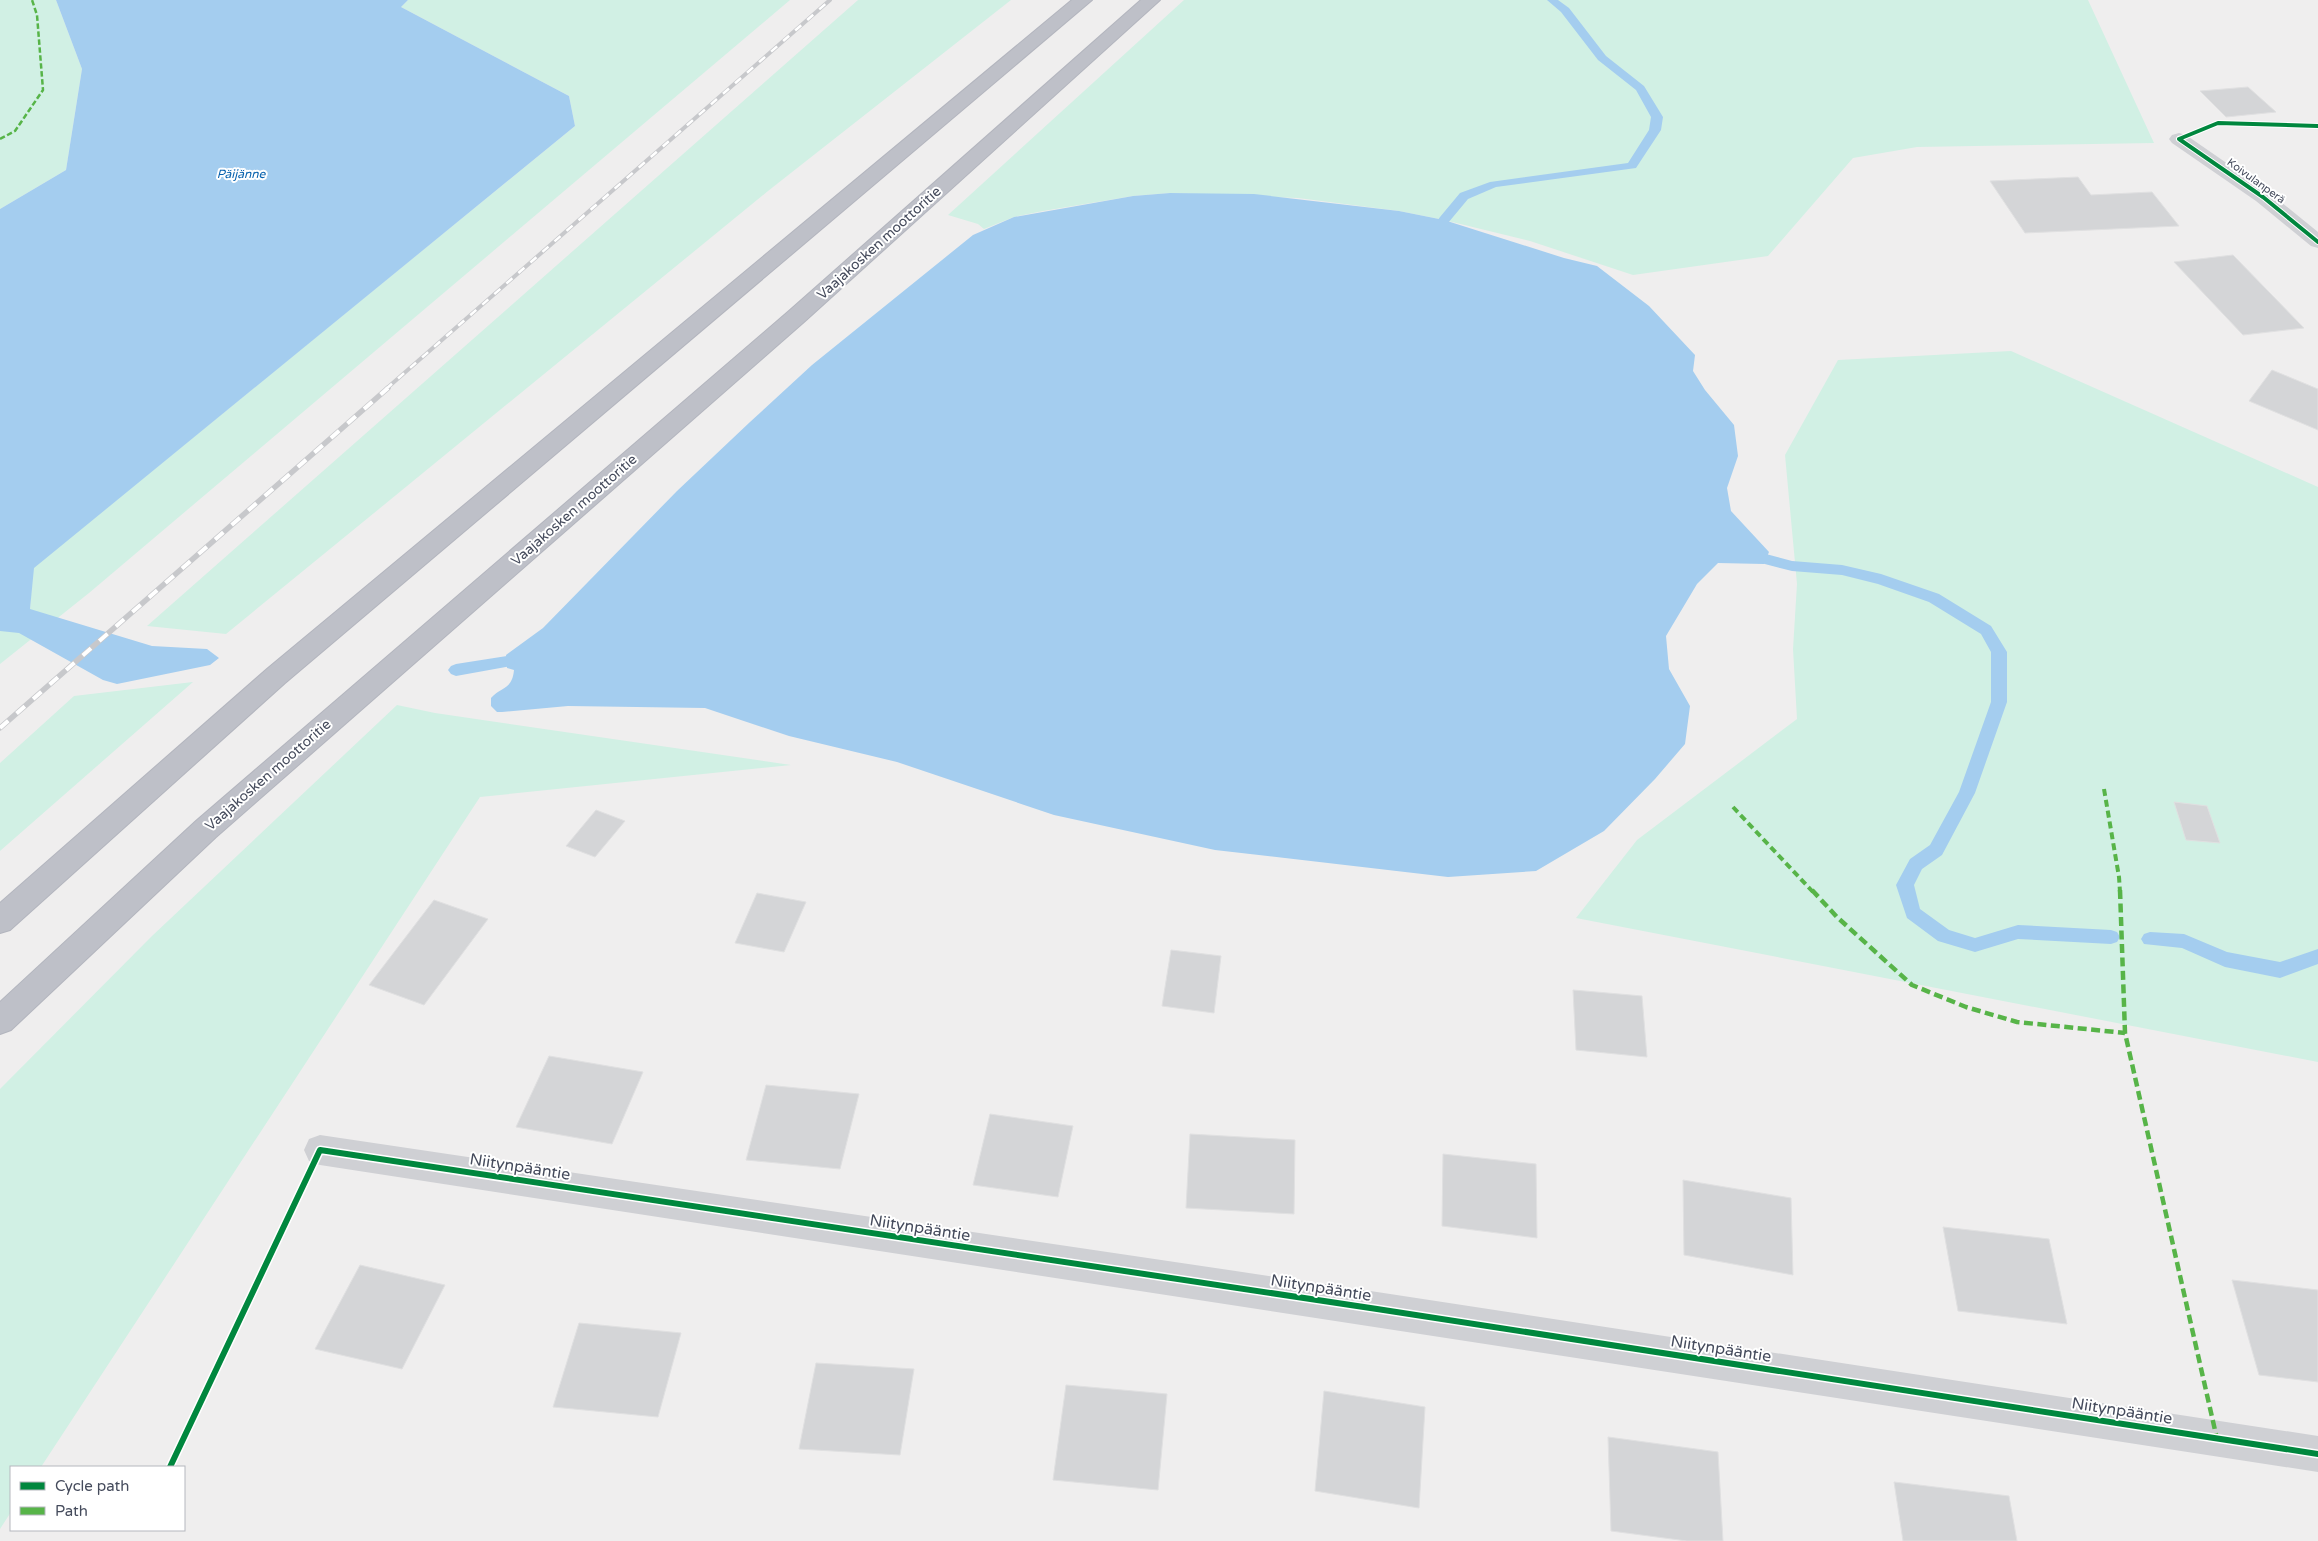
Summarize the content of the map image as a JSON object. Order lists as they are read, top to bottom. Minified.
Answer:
{"streets":{"highway":["Vaajakosken moottoritie"],"street":["Koivulanperä","Niitynpääntie"]},"water":["Päijänne"],"legend":["Cycle path","Path"]}
